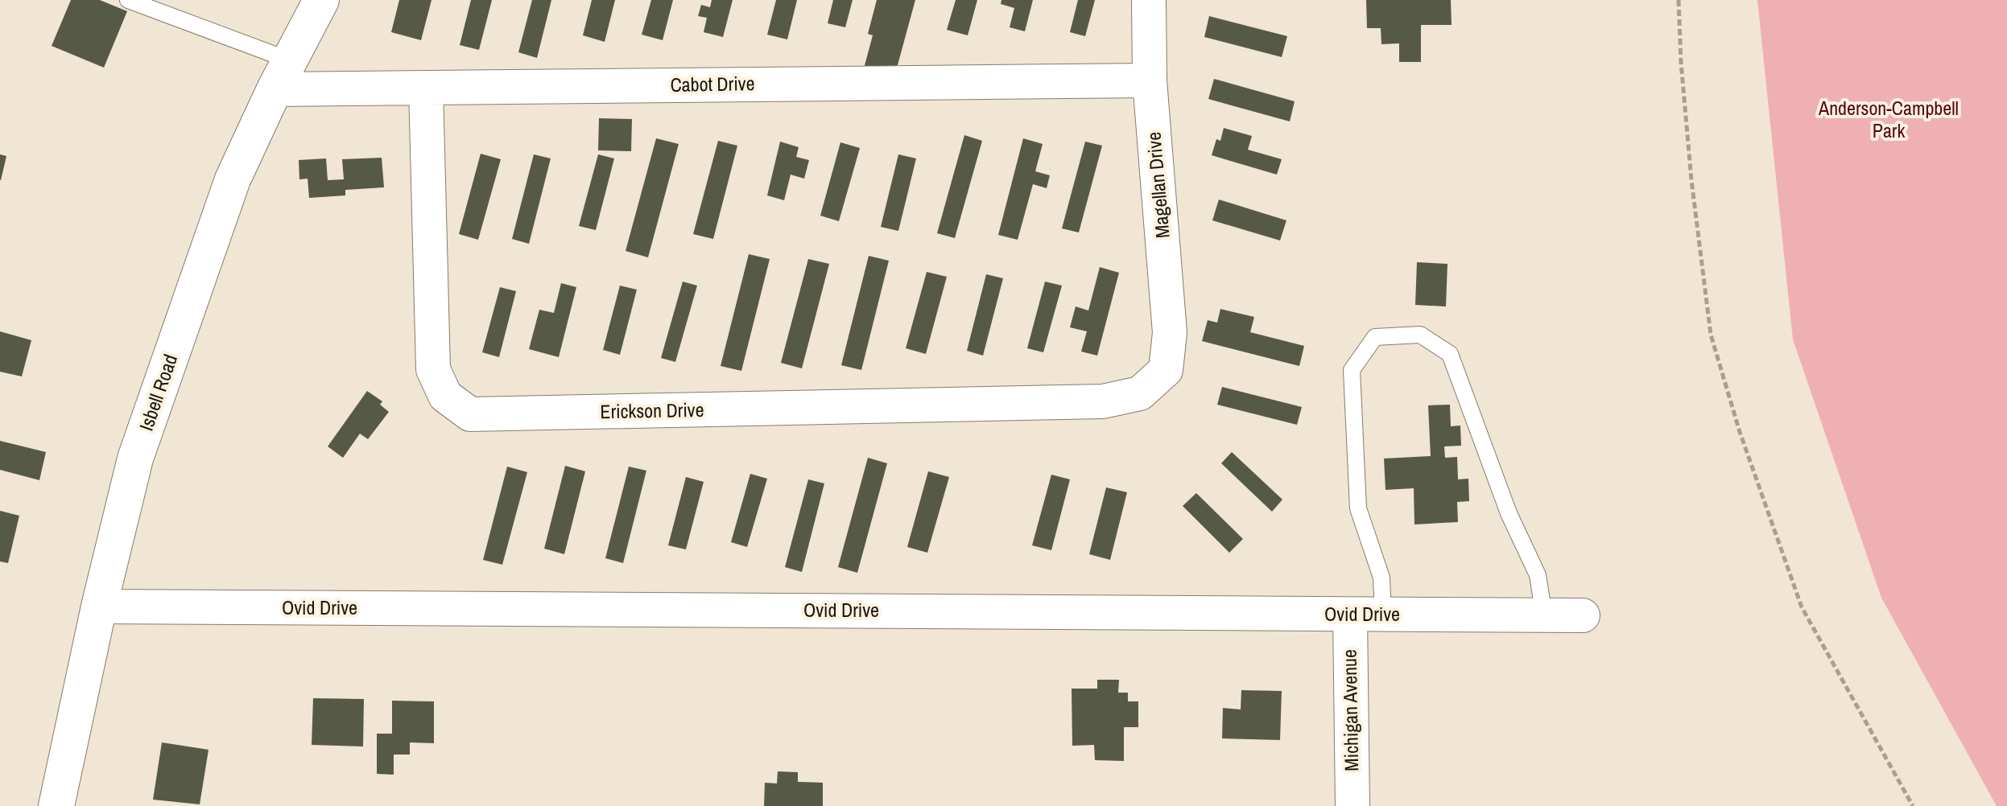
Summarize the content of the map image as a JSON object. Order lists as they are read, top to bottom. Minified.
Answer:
{"streets":{"street":["Cabot Drive","Magellan Drive","Isbell Road","Erickson Drive","Ovid Drive","Michigan Avenue"]},"crossings":[["Cabot Drive","Magellan Drive"],["Cabot Drive","Isbell Road"],["Cabot Drive","Erickson Drive"],["Magellan Drive","Erickson Drive"],["Isbell Road","Ovid Drive"],["Ovid Drive","Michigan Avenue"]],"parks":["Anderson-Campbell Park"]}
